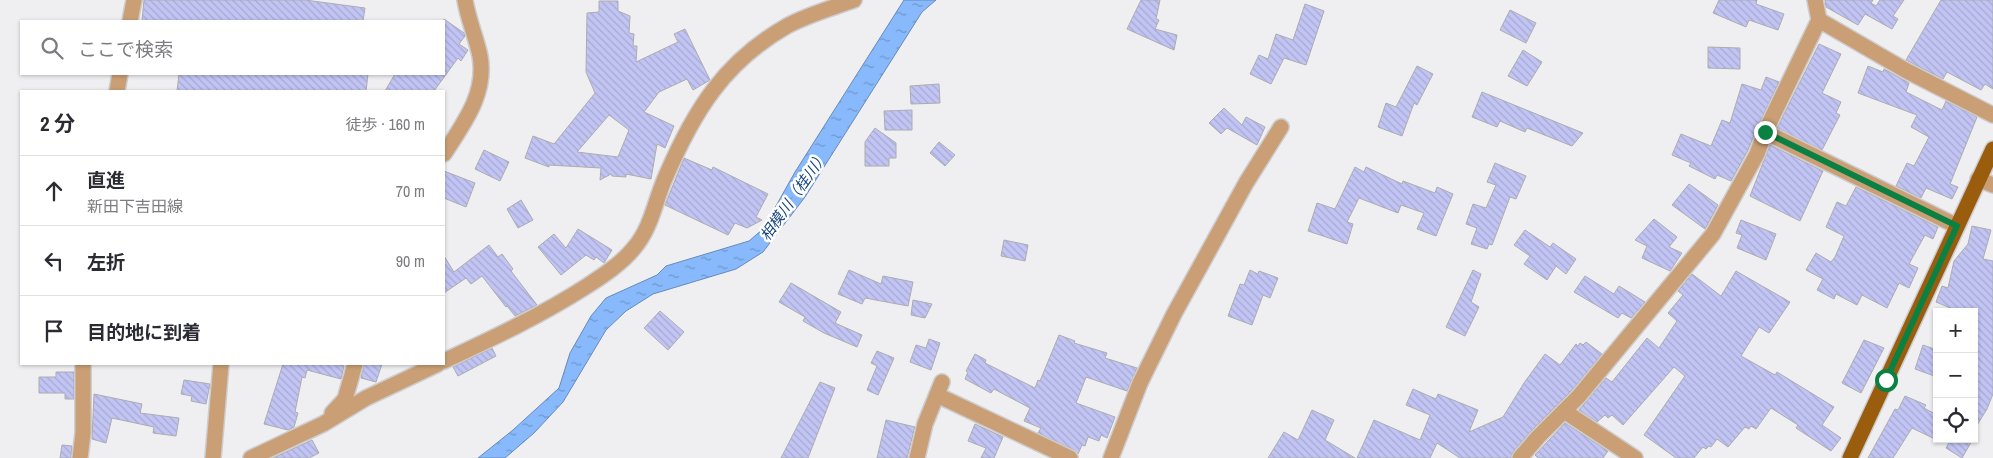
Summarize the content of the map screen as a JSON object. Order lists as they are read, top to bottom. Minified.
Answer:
{"water":["相模川（桂川）"],"page":{"search":"ここで検索","heading":["2 分","徒歩 · 160 m"],"list":[["直進","新田下吉田線","70 m"],["左折","90 m"],"目的地に到着"],"map_buttons":["+","−"]}}
